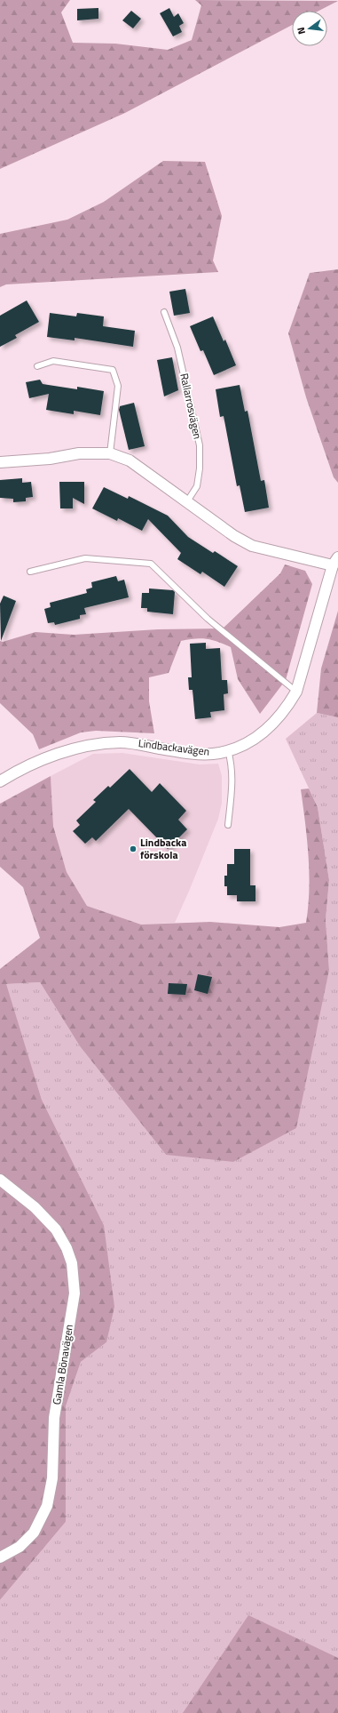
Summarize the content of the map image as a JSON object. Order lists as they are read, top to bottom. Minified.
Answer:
{"streets":{"street":["Lindbackavägen","Gamla Bönavägen"],"lane":["Rallarrosvägen"]},"places":["Lindbacka förskola"],"north":"left"}
